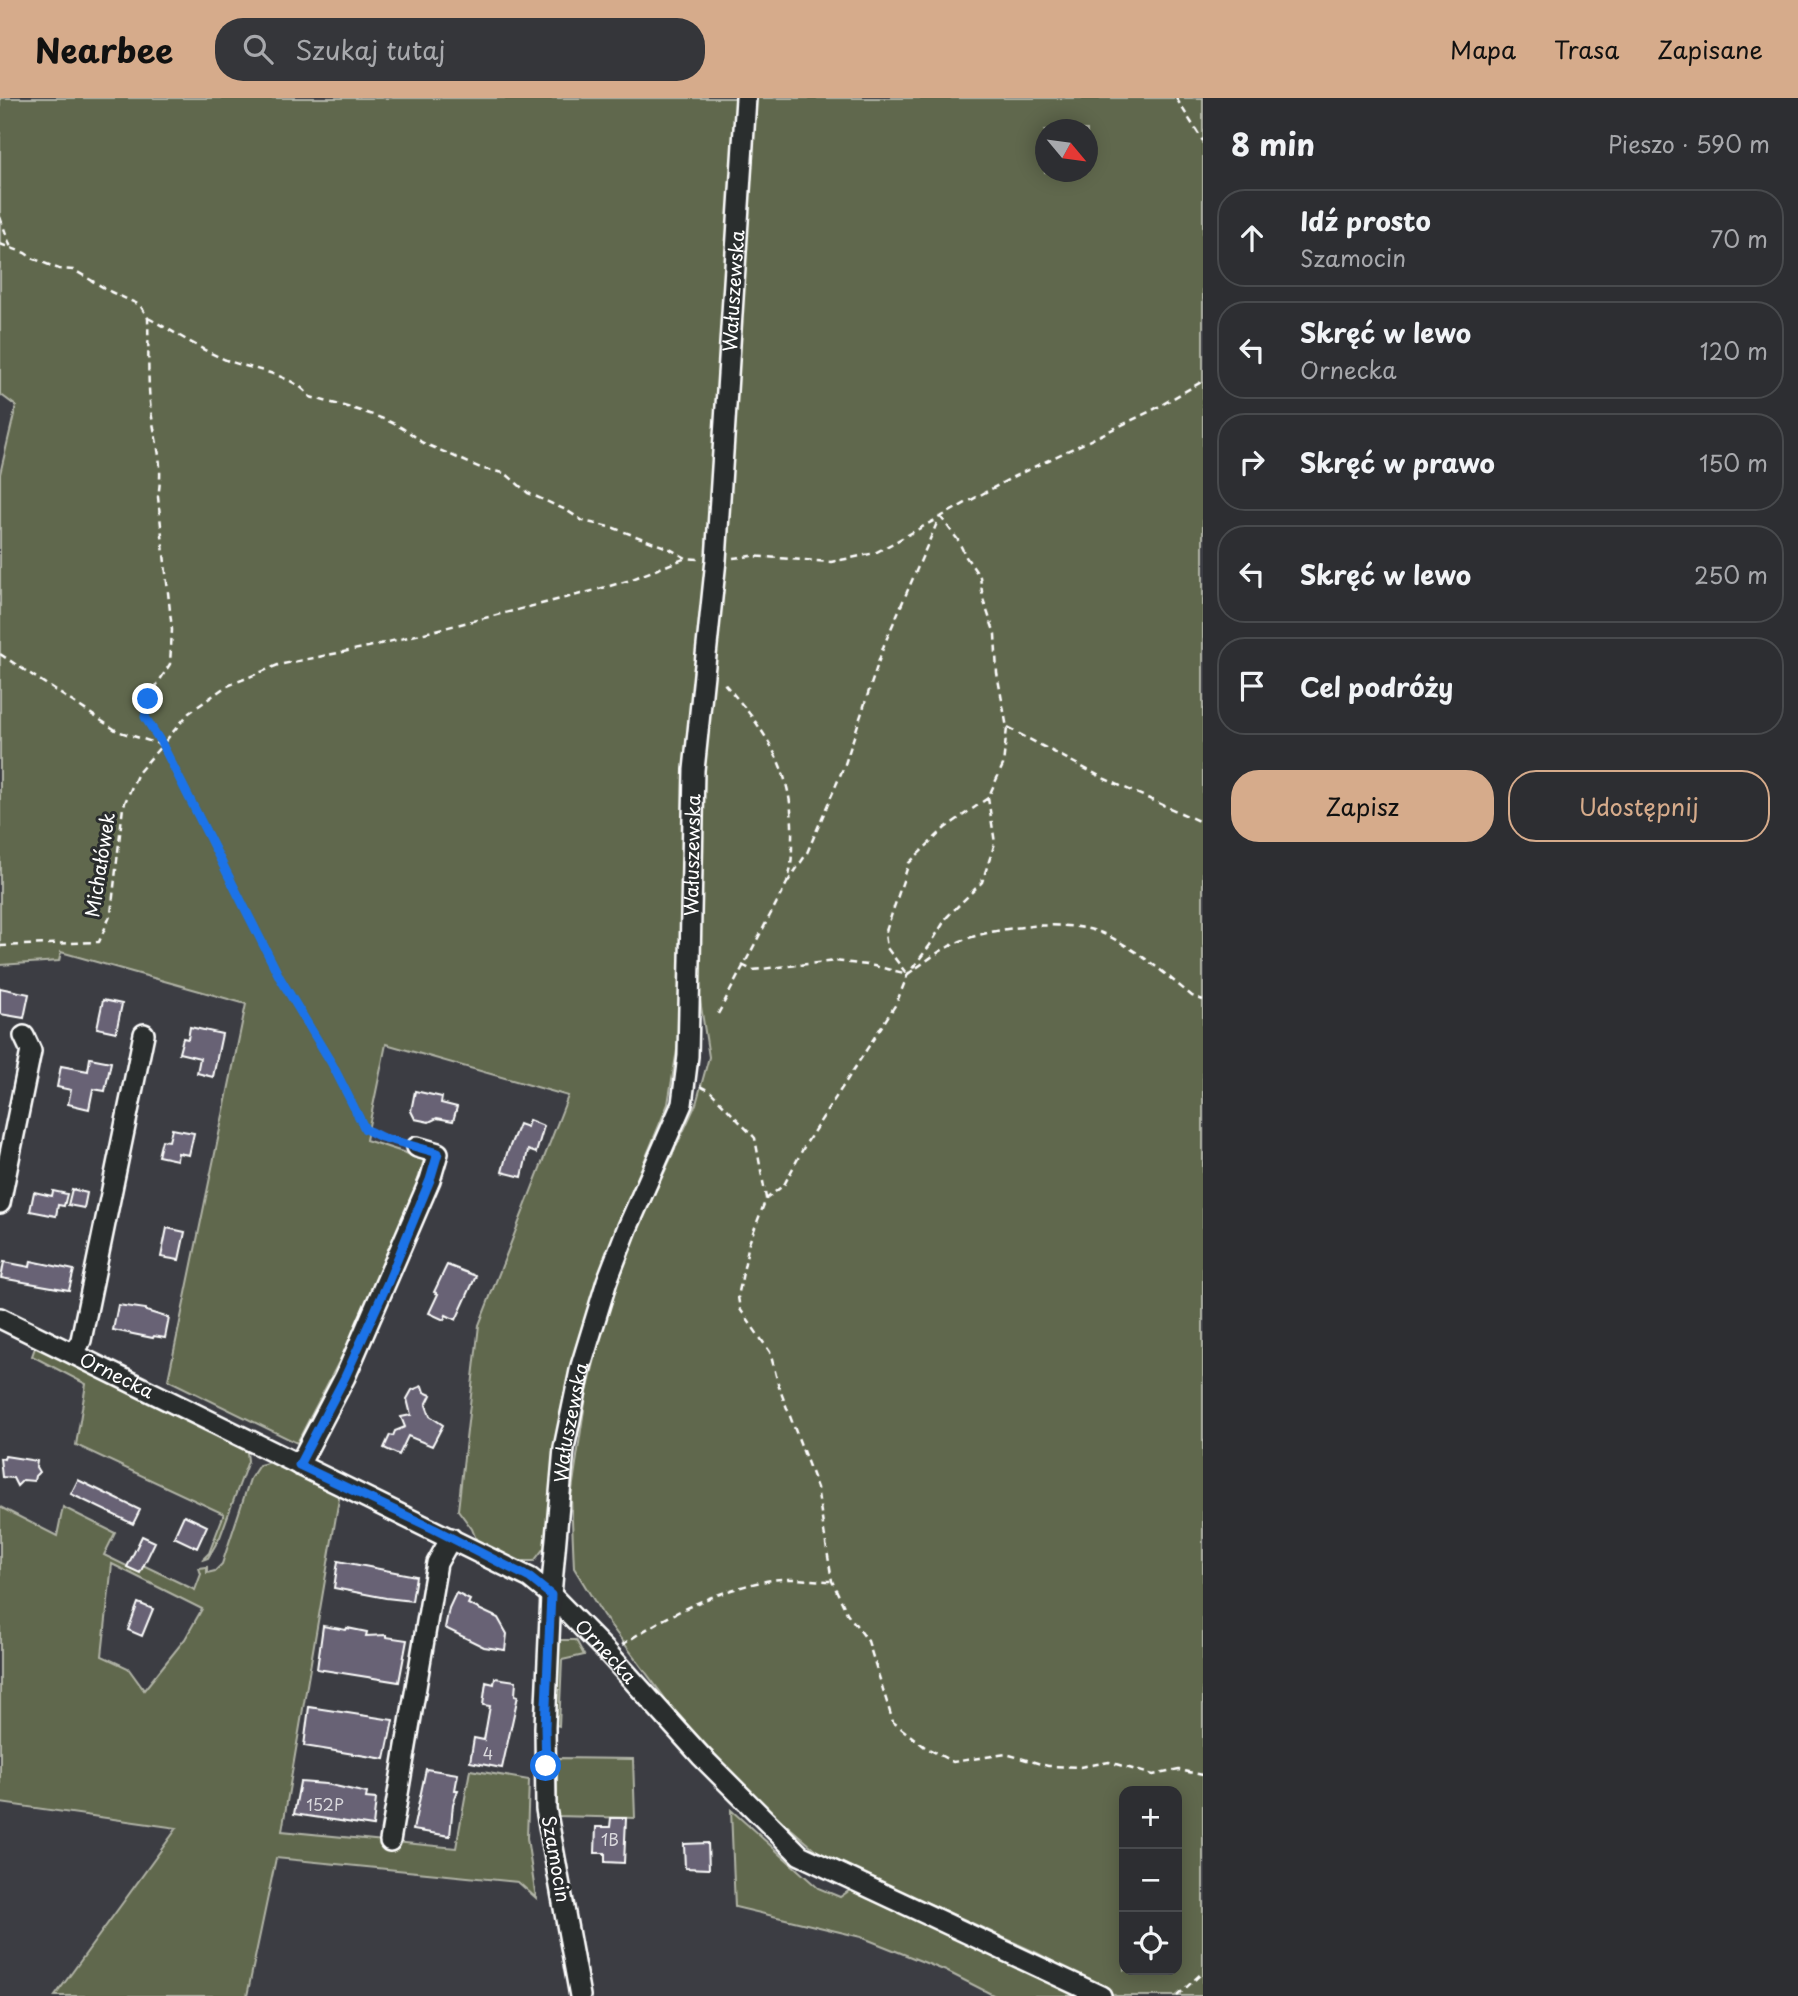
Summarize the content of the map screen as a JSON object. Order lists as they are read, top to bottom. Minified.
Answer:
{"streets":{"street":["Wałuszewska","Ornecka","Szamocin"],"path":["Michałówek"]},"crossings":[["Wałuszewska","Ornecka"],["Wałuszewska","Szamocin"],["Ornecka","Szamocin"]],"house_numbers":["4","152P","1B"],"north":"bottom right","page":{"header":"Nearbee","search":"Szukaj tutaj","nav":["Mapa","Trasa","Zapisane"],"heading":["8 min","Pieszo · 590 m"],"list":[["Idź prosto","Szamocin","70 m"],["Skręć w lewo","Ornecka","120 m"],["Skręć w prawo","150 m"],["Skręć w lewo","250 m"],"Cel podróży"],"buttons":["Zapisz","Udostępnij"],"map_buttons":["+","−"]}}
